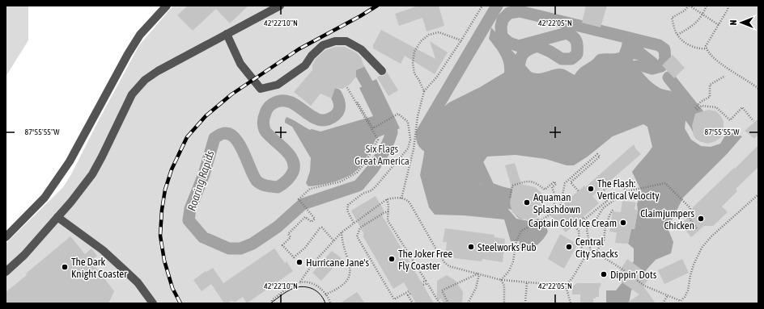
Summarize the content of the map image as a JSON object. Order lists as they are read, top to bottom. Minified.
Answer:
{"water":["Roaring Rapids"],"parks":["Six Flags Great America"],"places":["The Flash: Vertical Velocity","Aquaman Splashdown","Claimjumpers Chicken","Captain Cold Ice Cream","Steelworks Pub","Central City Snacks","The Joker Free Fly Coaster","Hurricane Jane's","The Dark Knight Coaster","Dippin' Dots"],"north":"left","coordinates":["42°22'10\"N","42°22'05\"N","87°55'55\"W"]}
